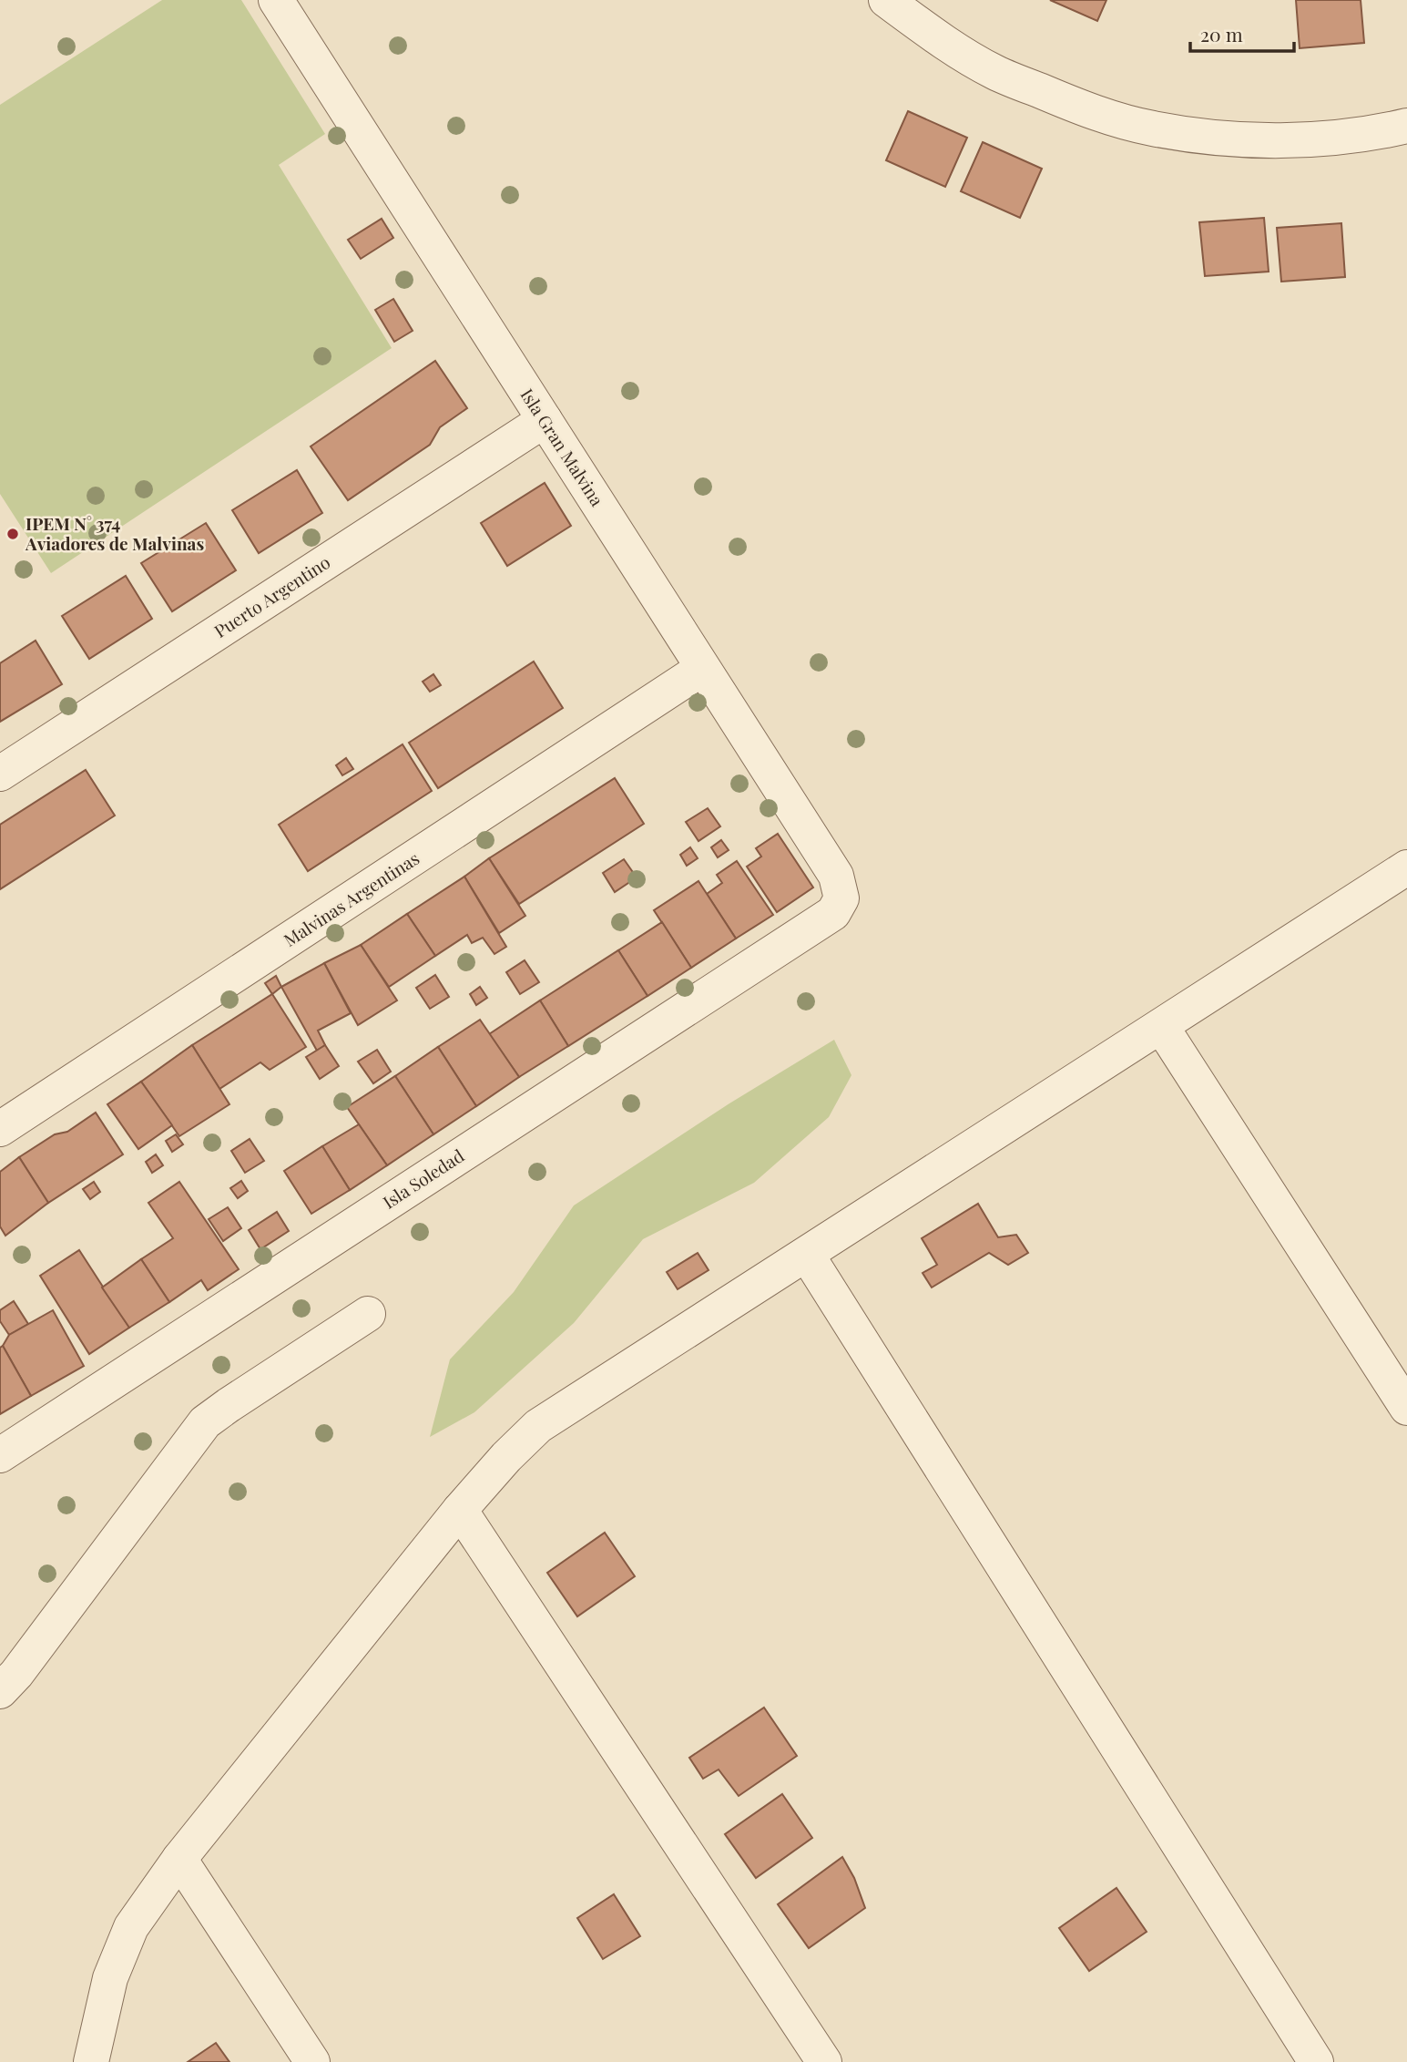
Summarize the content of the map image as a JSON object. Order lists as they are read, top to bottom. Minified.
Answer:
{"streets":{"street":["Isla Gran Malvina","Puerto Argentino","Malvinas Argentinas","Isla Soledad"]},"crossings":[["Isla Gran Malvina","Puerto Argentino"],["Isla Gran Malvina","Malvinas Argentinas"],["Isla Gran Malvina","Isla Soledad"]],"places":["IPEM N° 374 Aviadores de Malvinas"],"scale_bar":"20 m"}
